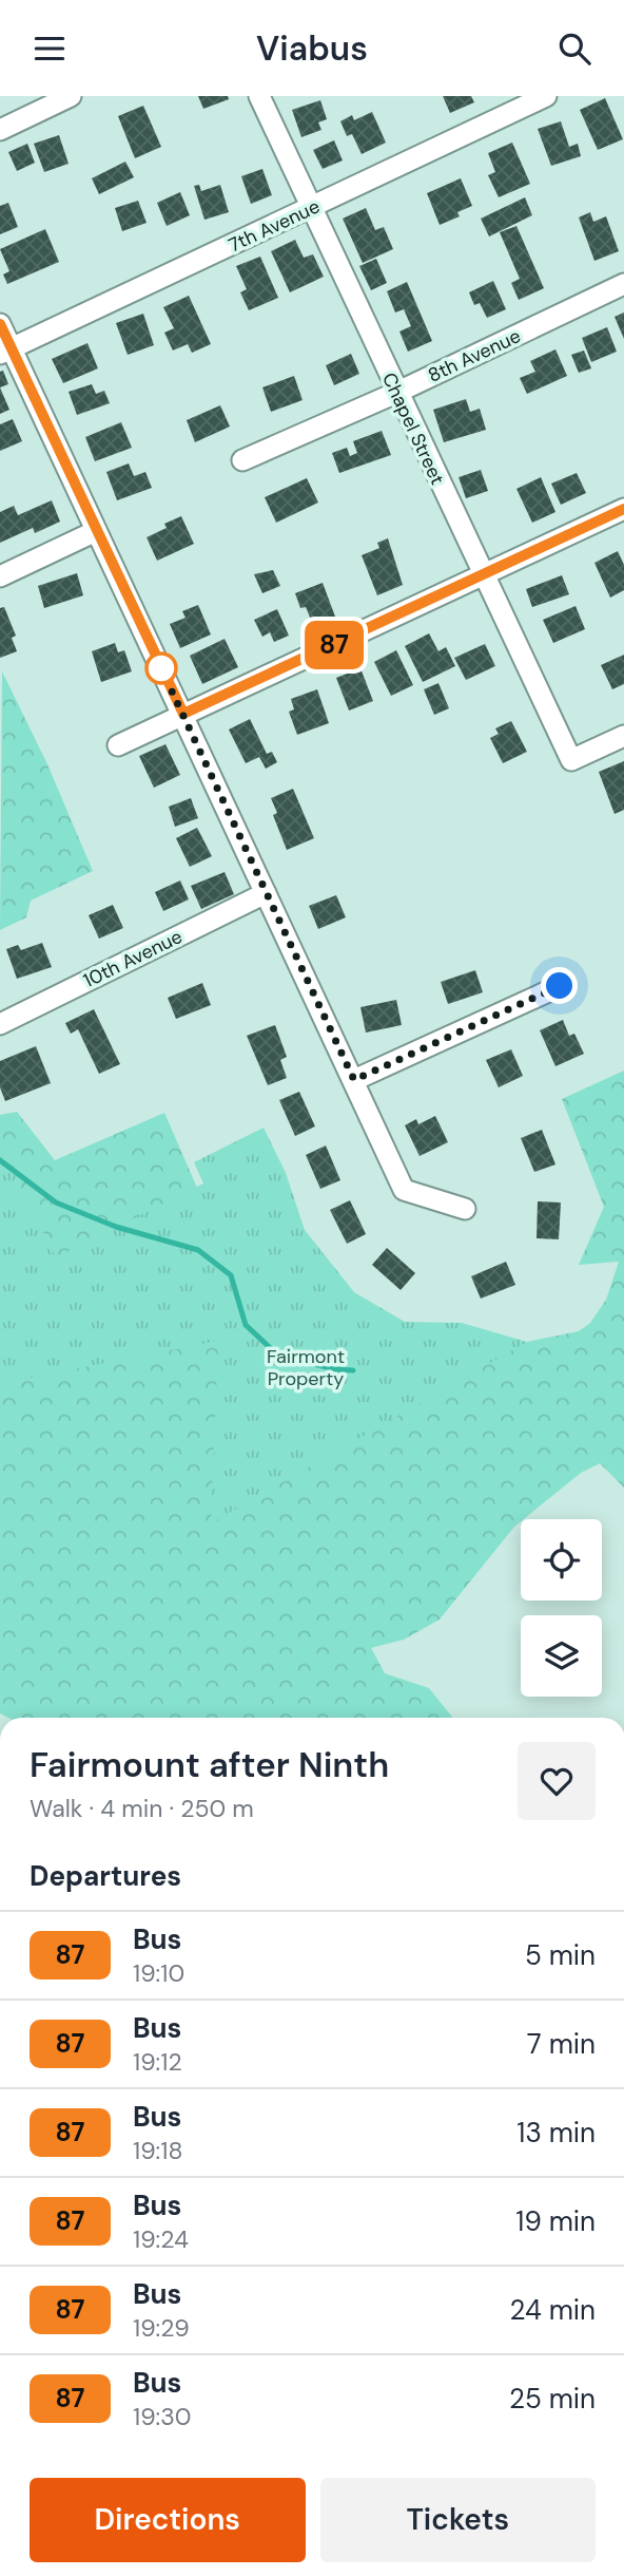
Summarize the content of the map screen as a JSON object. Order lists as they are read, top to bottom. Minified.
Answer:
{"streets":{"street":["7th Avenue","8th Avenue","Chapel Street","10th Avenue"]},"crossings":[["7th Avenue","Chapel Street"],["8th Avenue","Chapel Street"]],"parks":["Fairmont Property"],"lines":["bus line 87"],"page":{"header":"Viabus","on_map":"87","heading":[["Fairmount after Ninth","Walk · 4 min · 250 m"],"Departures"],"list":[{"mark":"87","name":"Bus","note":"19:10","value":"5 min"},{"mark":"87","name":"Bus","note":"19:12","value":"7 min"},{"mark":"87","name":"Bus","note":"19:18","value":"13 min"},{"mark":"87","name":"Bus","note":"19:24","value":"19 min"},{"mark":"87","name":"Bus","note":"19:29","value":"24 min"},{"mark":"87","name":"Bus","note":"19:30","value":"25 min"}],"buttons":["Directions","Tickets"]}}
